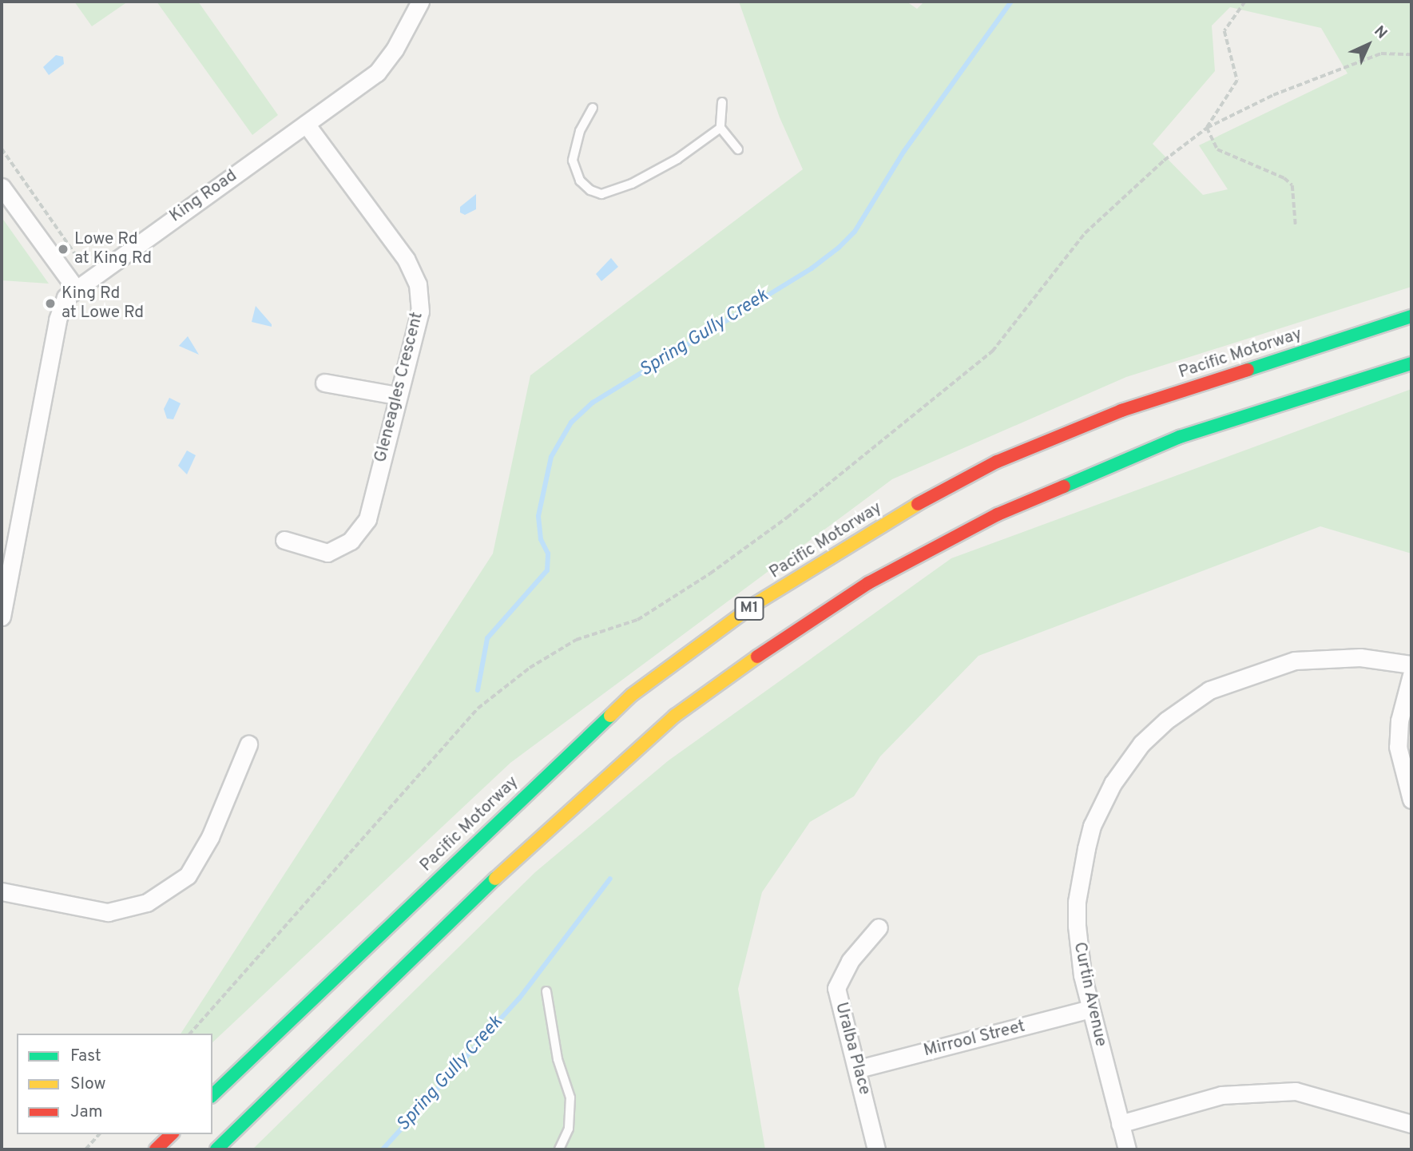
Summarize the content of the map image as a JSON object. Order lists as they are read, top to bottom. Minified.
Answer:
{"streets":{"highway":["Pacific Motorway","M1"],"street":["King Road","Gleneagles Crescent","Curtin Avenue","Mirrool Street","Uralba Place"]},"crossings":[["King Road","Gleneagles Crescent"],["Curtin Avenue","Mirrool Street"],["Mirrool Street","Uralba Place"]],"water":["Spring Gully Creek"],"places":["Lowe Rd at King Rd","King Rd at Lowe Rd"],"legend":["Fast","Slow","Jam"],"north":"top right"}
